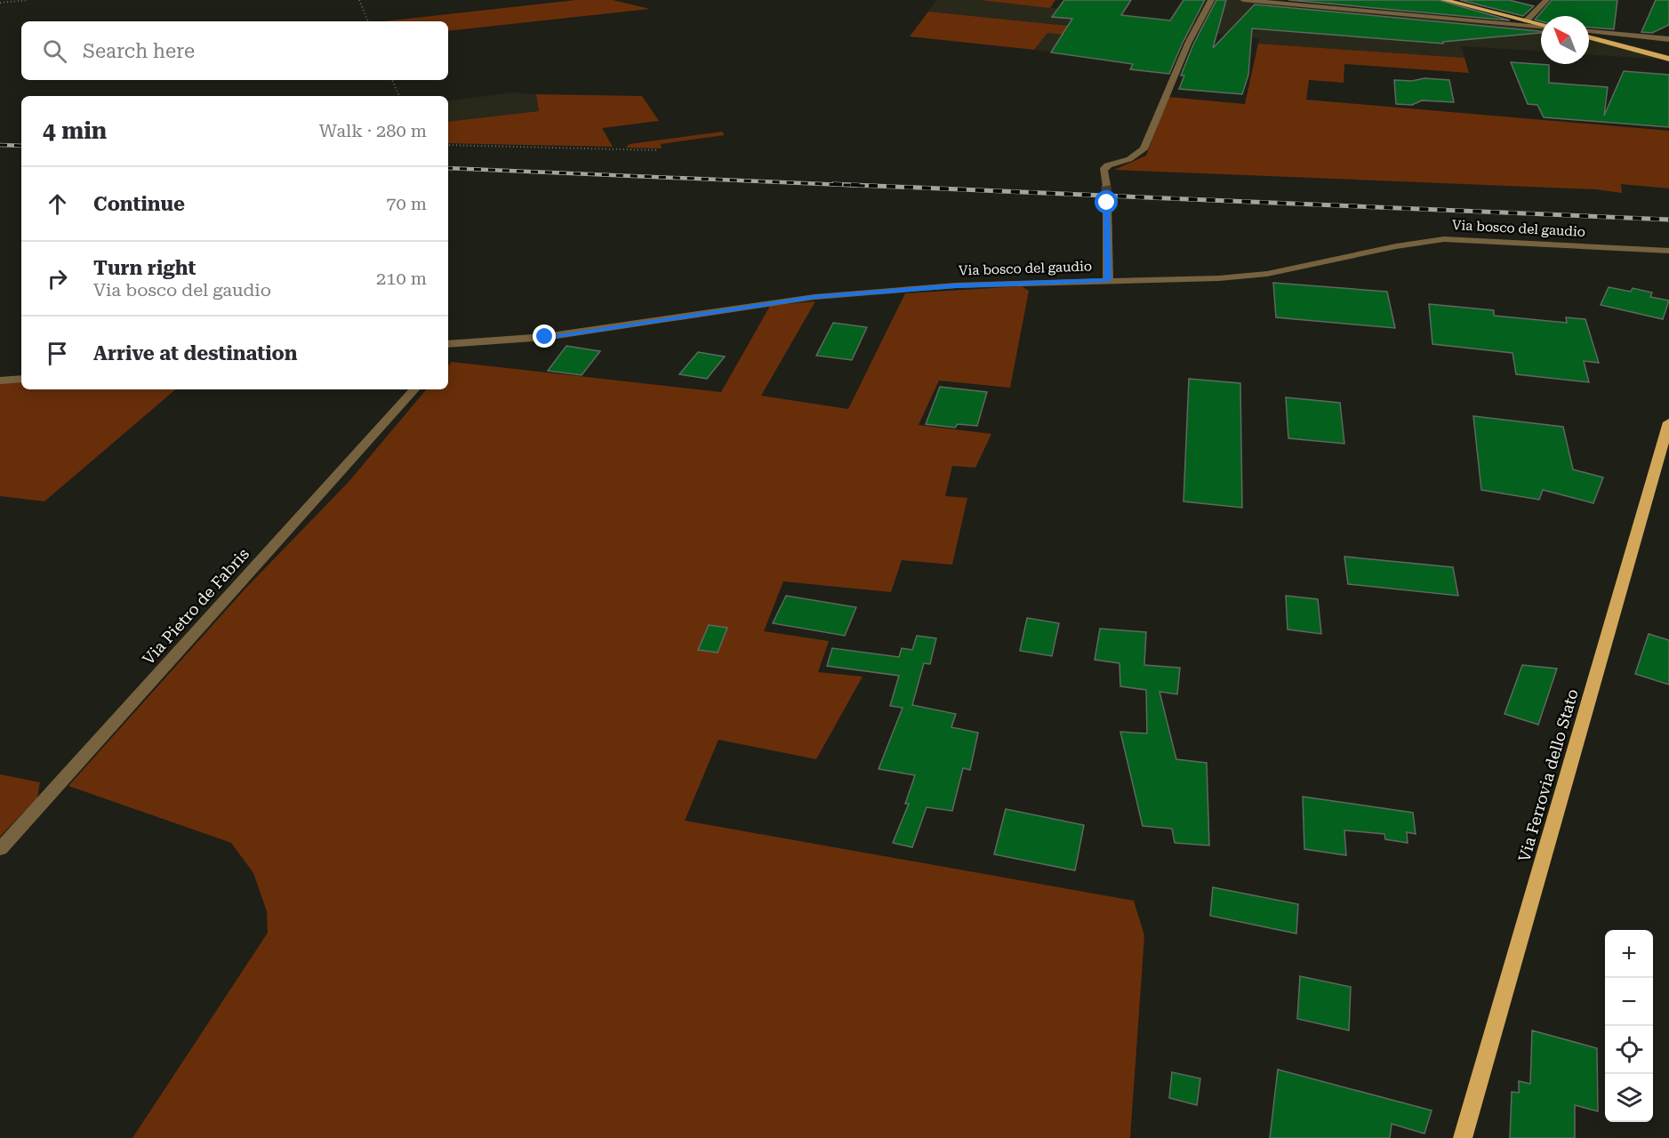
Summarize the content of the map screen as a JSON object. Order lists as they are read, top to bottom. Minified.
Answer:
{"streets":{"main road":["Via Ferrovia dello Stato"],"street":["Via bosco del gaudio","Via Pietro de Fabris"]},"north":"top left","page":{"search":"Search here","heading":["4 min","Walk · 280 m"],"list":[["Continue","70 m"],["Turn right","Via bosco del gaudio","210 m"],"Arrive at destination"],"map_buttons":["+","−"]}}
